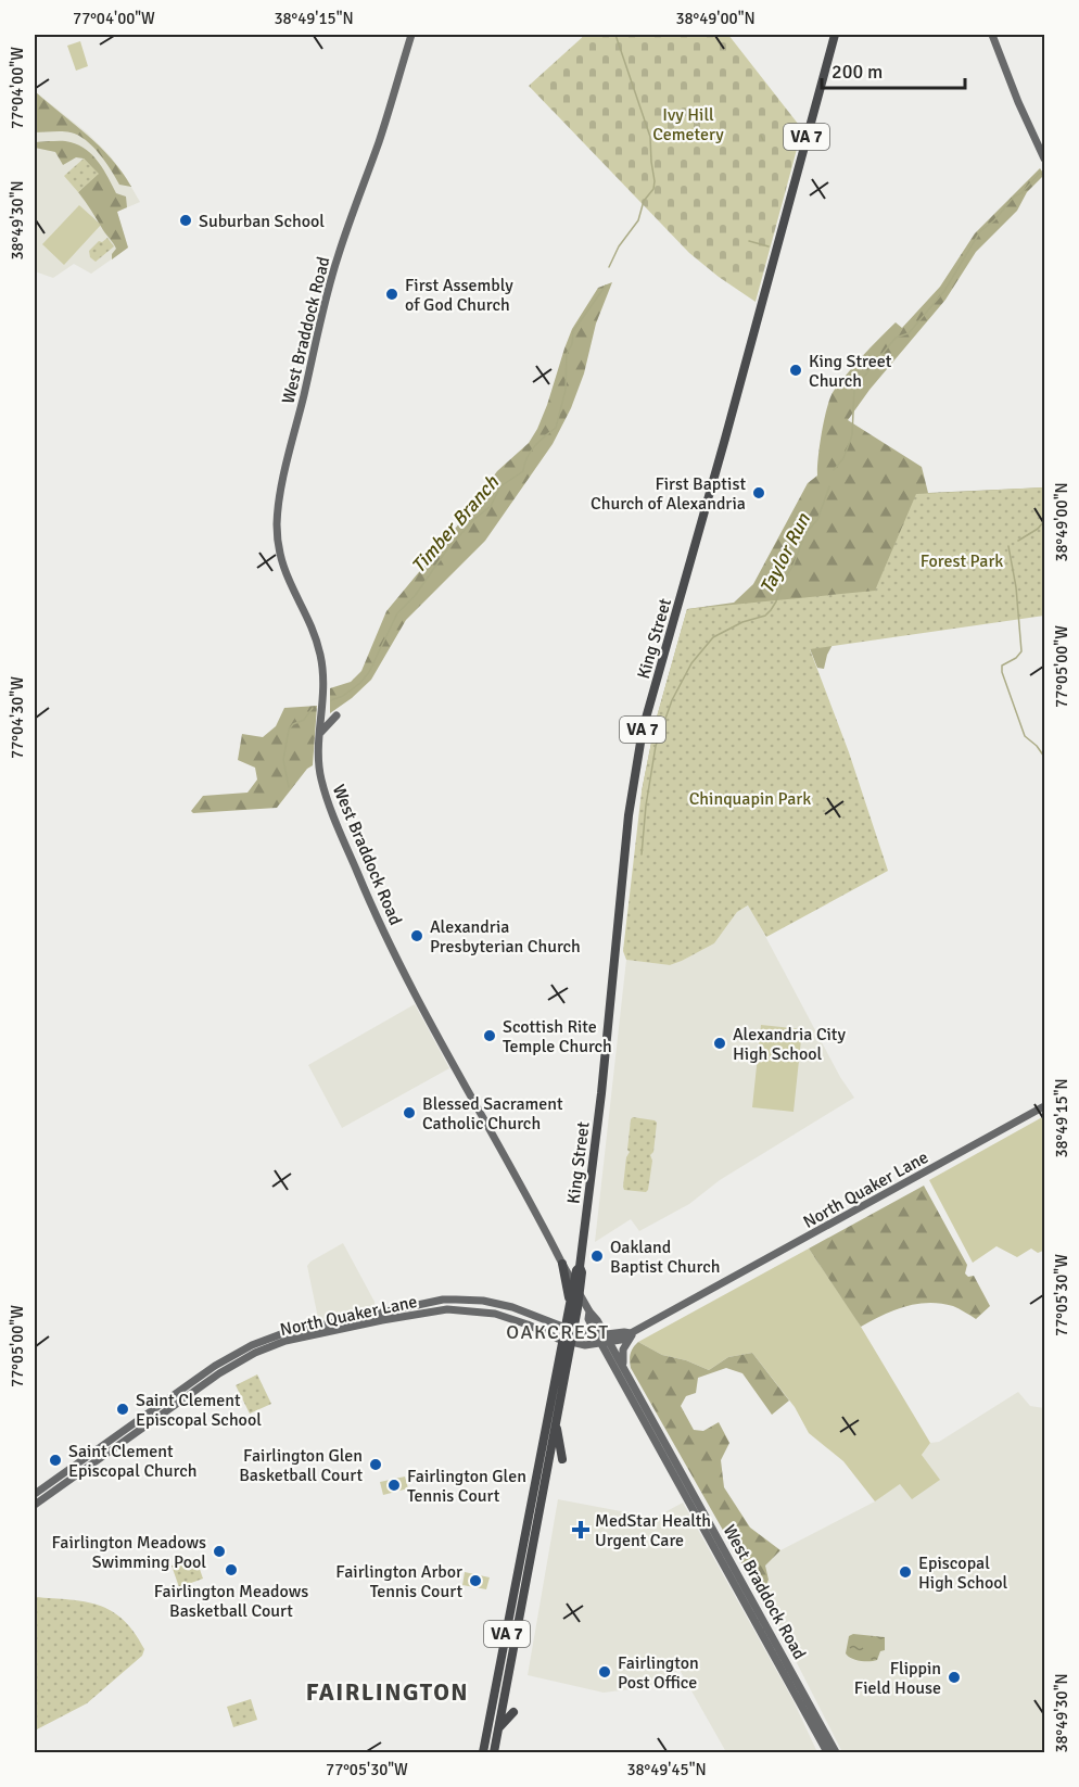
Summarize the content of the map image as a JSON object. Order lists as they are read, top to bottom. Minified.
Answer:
{"streets":{"main road":["VA 7","West Braddock Road","King Street","North Quaker Lane"]},"crossings":[["West Braddock Road","King Street"],["West Braddock Road","North Quaker Lane"],["King Street","North Quaker Lane"]],"districts":["OAKCREST","FAIRLINGTON"],"water":["Timber Branch","Taylor Run"],"parks":["Ivy Hill Cemetery","Forest Park","Chinquapin Park"],"places":{"other":["Suburban School","First Assembly of God Church","King Street Church","First Baptist Church of Alexandria","Alexandria Presbyterian Church","Scottish Rite Temple Church","Alexandria City High School","Blessed Sacrament Catholic Church","Oakland Baptist Church","Saint Clement Episcopal School","Saint Clement Episcopal Church","Fairlington Glen Basketball Court","Fairlington Glen Tennis Court","Fairlington Meadows Swimming Pool","Fairlington Meadows Basketball Court","Episcopal High School","Fairlington Arbor Tennis Court","Fairlington Post Office","Flippin Field House"],"health":["MedStar Health Urgent Care"]},"scale_bar":"200 m","coordinates":["77°04'00\"W","38°49'15\"N","38°49'00\"N","38°49'30\"N","77°05'00\"W","77°04'30\"W","77°05'30\"W","38°49'45\"N"]}
